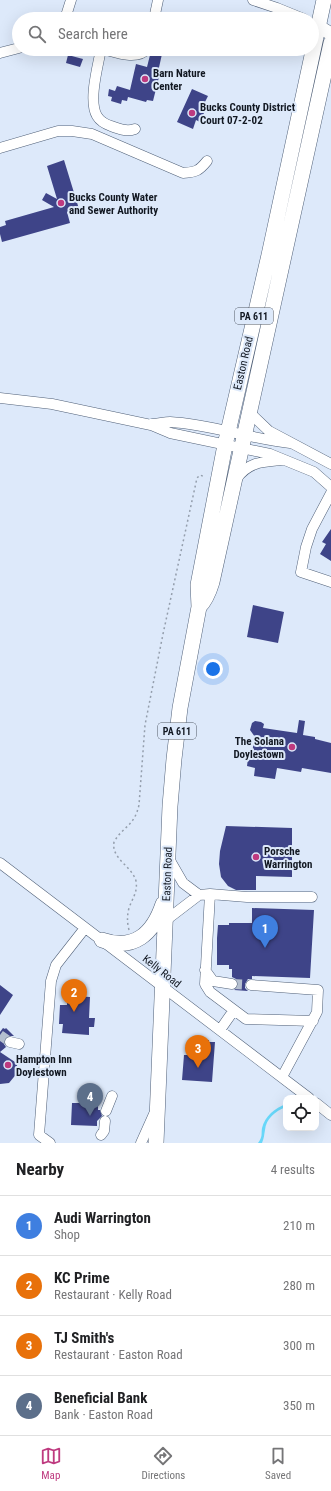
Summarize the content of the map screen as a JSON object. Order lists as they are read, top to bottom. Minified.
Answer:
{"streets":{"highway":["PA 611","Easton Road"],"street":["Kelly Road"]},"crossings":[["Easton Road","Kelly Road"]],"places":["Barn Nature Center","Bucks County District Court 07-2-02","Bucks County Water and Sewer Authority","The Solana Doylestown","Porsche Warrington","Hampton Inn Doylestown"],"page":{"search":"Search here","pins":["1","2","3","4"],"heading":["Nearby","4 results"],"list":[{"mark":"1","name":"Audi Warrington","note":"Shop","value":"210 m"},{"mark":"2","name":"KC Prime","note":"Restaurant · Kelly Road","value":"280 m"},{"mark":"3","name":"TJ Smith's","note":"Restaurant · Easton Road","value":"300 m"},{"mark":"4","name":"Beneficial Bank","note":"Bank · Easton Road","value":"350 m"}],"nav":["Map","Directions","Saved"]}}
